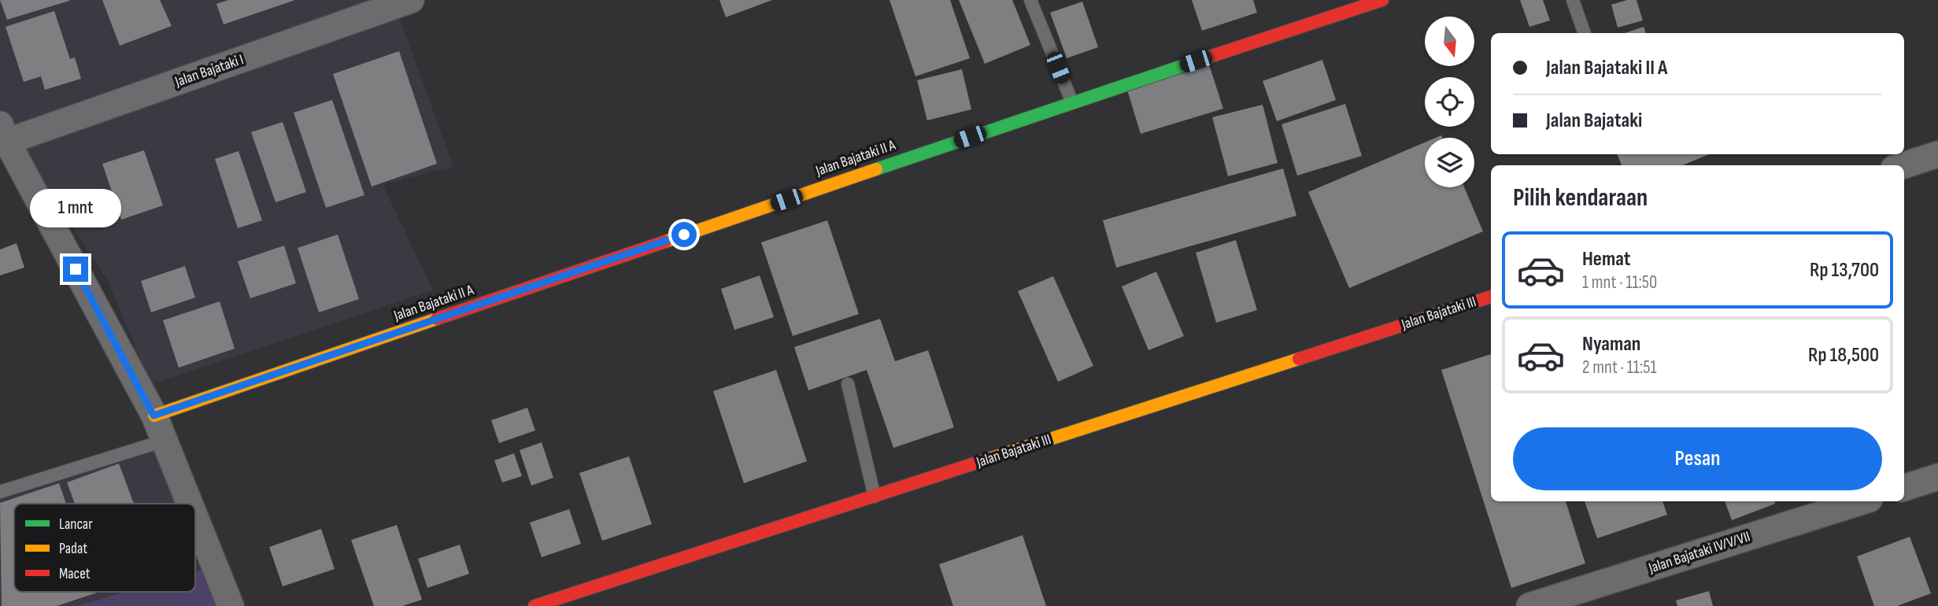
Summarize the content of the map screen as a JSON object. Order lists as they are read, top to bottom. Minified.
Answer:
{"streets":{"street":["Jalan Bajataki I","Jalan Bajataki II A","Jalan Bajataki III","Jalan Bajataki IV/V/VII"]},"legend":["Lancar","Padat","Macet"],"north":"bottom","page":{"banner":["Jalan Bajataki II A","Jalan Bajataki"],"heading":"Pilih kendaraan","bubble":"1 mnt","list":[{"name":"Hemat","note":"1 mnt · 11:50","value":"Rp 13,700"},{"name":"Nyaman","note":"2 mnt · 11:51","value":"Rp 18,500"}],"buttons":"Pesan"}}
